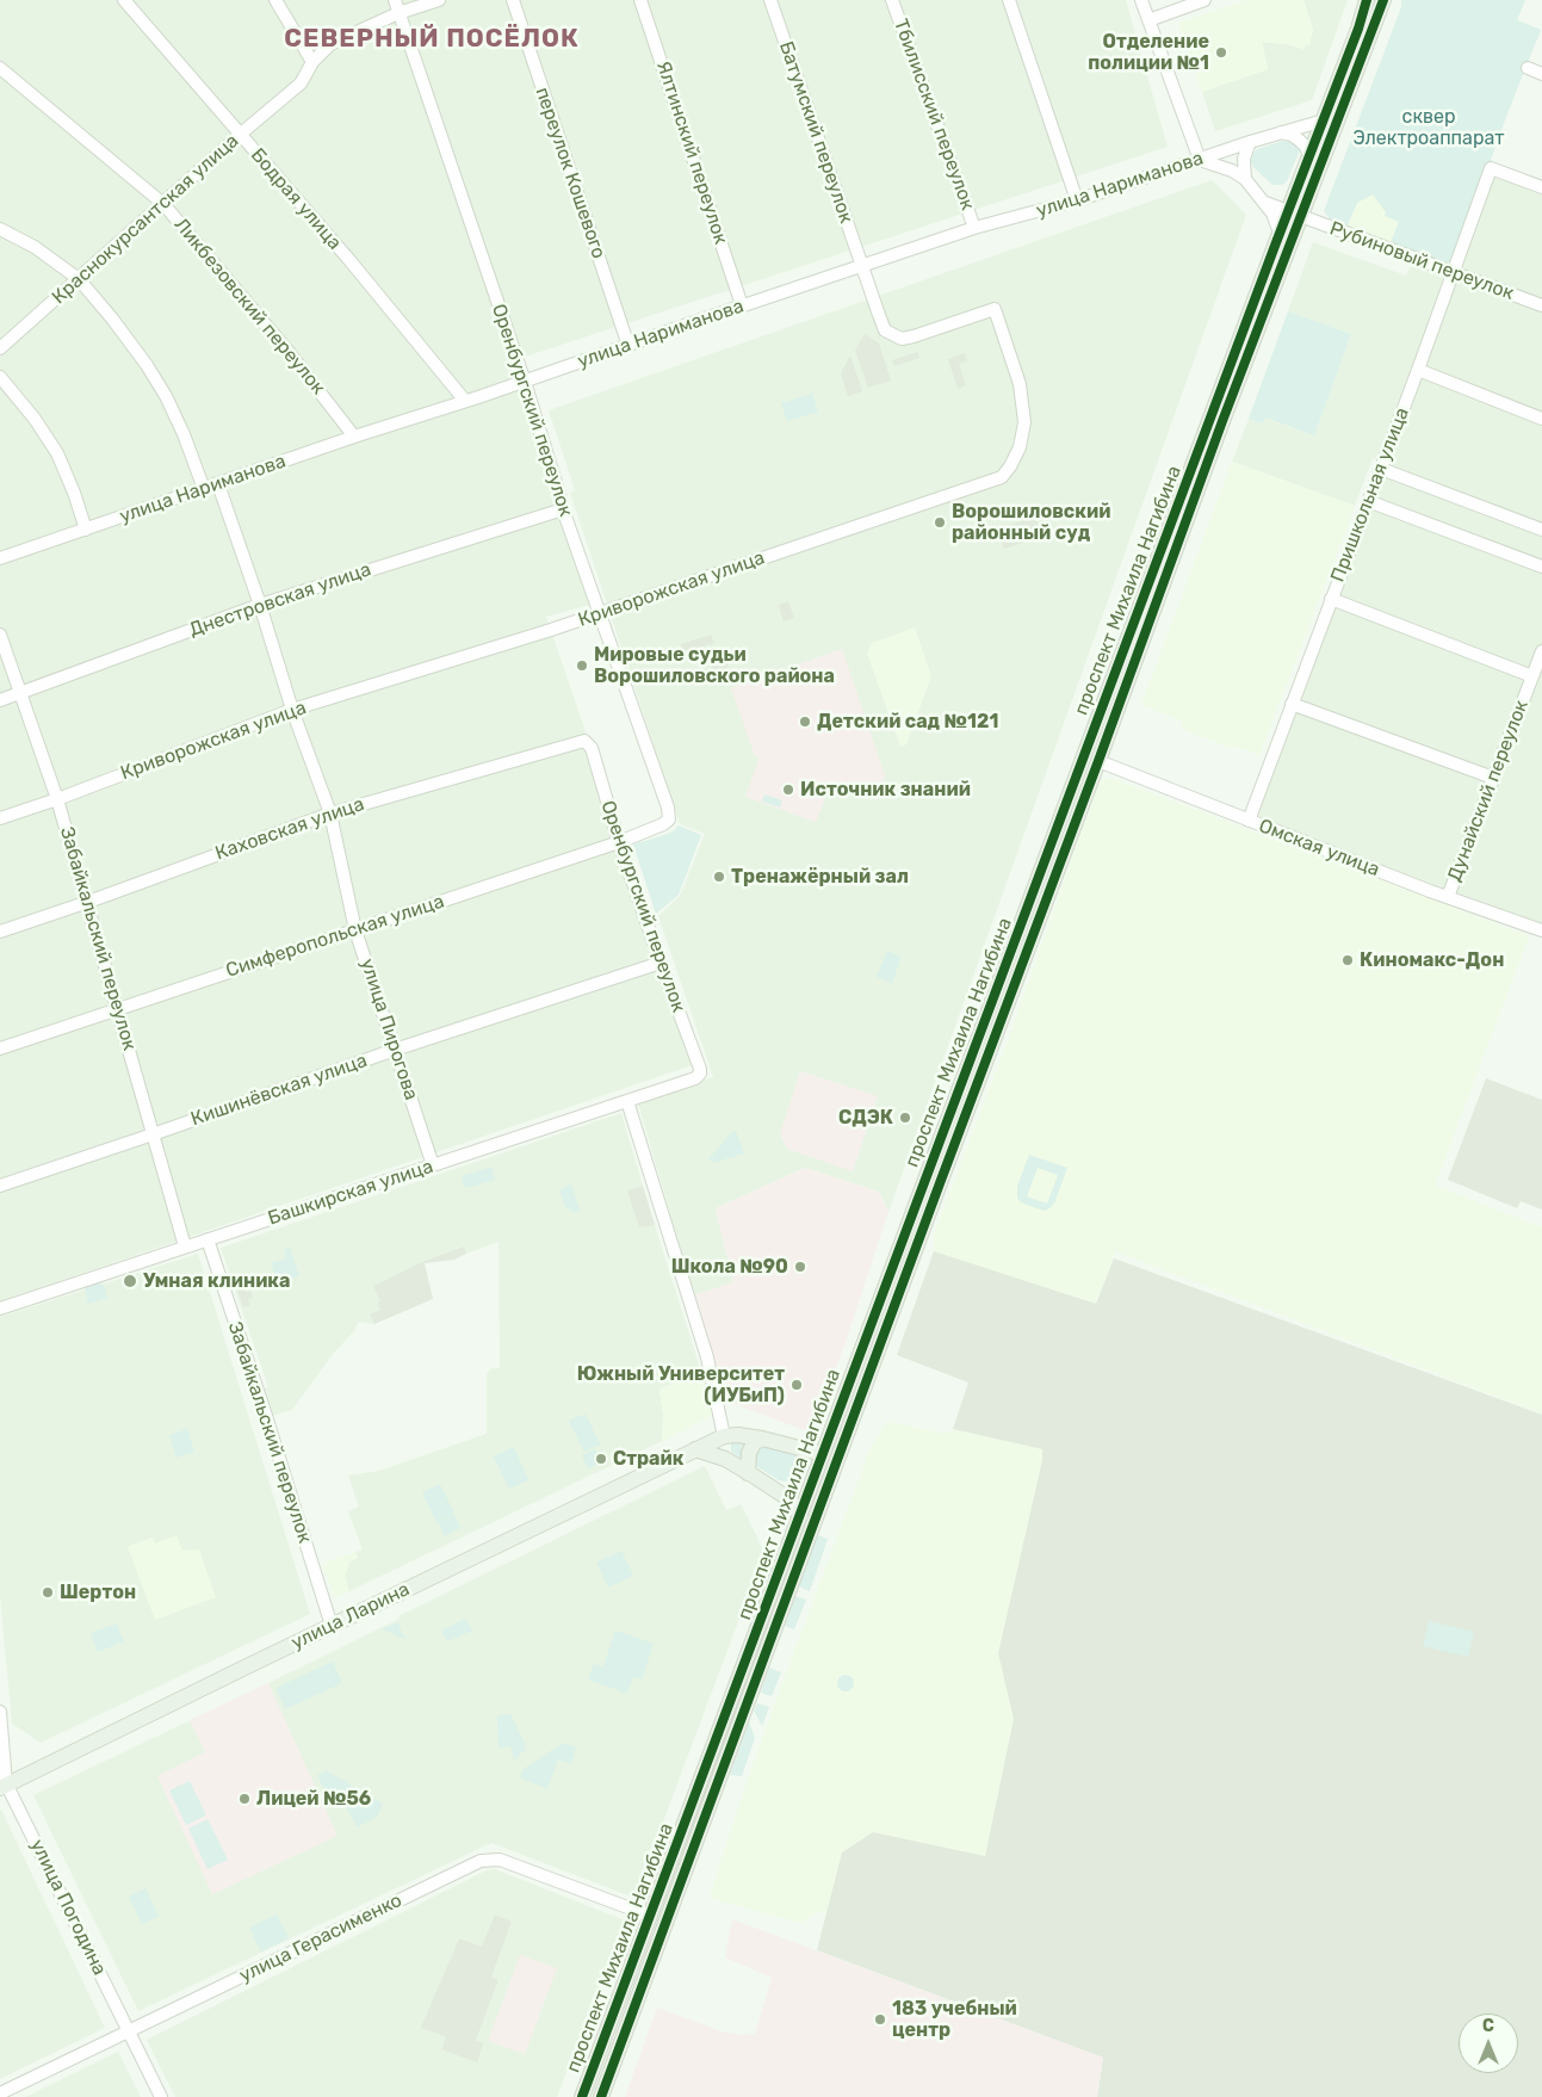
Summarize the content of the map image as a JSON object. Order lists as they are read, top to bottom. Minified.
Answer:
{"streets":{"main road":["проспект Михаила Нагибина","улица Ларина"],"street":["Тбилисский переулок","Батумский переулок","Ялтинский переулок","переулок Кошевого","улица Нариманова","Бодрая улица","Краснокурсантская улица","Рубиновый переулок","Ликбезовский переулок","Оренбургский переулок","Пришкольная улица","Криворожская улица","Днестровская улица","Дунайский переулок","Каховская улица","Омская улица","Симферопольская улица","Забайкальский переулок","улица Пирогова","Кишинёвская улица","Башкирская улица","улица Погодина","улица Герасименко"]},"crossings":[["Тбилисский переулок","улица Нариманова"],["Батумский переулок","улица Нариманова"],["Батумский переулок","Криворожская улица"],["Ялтинский переулок","улица Нариманова"],["переулок Кошевого","улица Нариманова"],["улица Нариманова","Бодрая улица"],["улица Нариманова","Рубиновый переулок"],["улица Нариманова","Ликбезовский переулок"],["улица Нариманова","Оренбургский переулок"],["улица Нариманова","Криворожская улица"],["улица Нариманова","проспект Михаила Нагибина"],["улица Нариманова","улица Пирогова"],["Бодрая улица","Краснокурсантская улица"],["Краснокурсантская улица","Ликбезовский переулок"],["Краснокурсантская улица","Оренбургский переулок"],["Рубиновый переулок","Пришкольная улица"],["Рубиновый переулок","проспект Михаила Нагибина"],["Оренбургский переулок","Криворожская улица"],["Оренбургский переулок","Днестровская улица"],["Оренбургский переулок","Каховская улица"],["Оренбургский переулок","Симферопольская улица"],["Оренбургский переулок","Кишинёвская улица"],["Оренбургский переулок","Башкирская улица"],["Пришкольная улица","Омская улица"],["Криворожская улица","Забайкальский переулок"],["Криворожская улица","улица Пирогова"],["проспект Михаила Нагибина","Омская улица"],["проспект Михаила Нагибина","улица Герасименко"],["Днестровская улица","Забайкальский переулок"],["Днестровская улица","улица Пирогова"],["Дунайский переулок","Омская улица"],["Каховская улица","Забайкальский переулок"],["Каховская улица","улица Пирогова"],["Симферопольская улица","Забайкальский переулок"],["Симферопольская улица","улица Пирогова"],["Забайкальский переулок","Кишинёвская улица"],["Забайкальский переулок","Башкирская улица"],["Забайкальский переулок","улица Ларина"],["улица Пирогова","Кишинёвская улица"],["улица Пирогова","Башкирская улица"],["улица Ларина","улица Погодина"],["улица Погодина","улица Герасименко"]],"districts":["СЕВЕРНЫЙ ПОСЁЛОК"],"parks":["cквер Электроаппарат"],"places":["Отделение полиции №1","Ворошиловский районный суд","Мировые судьи Ворошиловского района","Детский сад №121","Источник знаний","Тренажёрный зал","Киномакс-Дон","СДЭК","Школа №90","Умная клиника","Южный Университет (ИУБиП)","Страйк","Шертон","Лицей №56","183 учебный центр"],"north":"top"}
